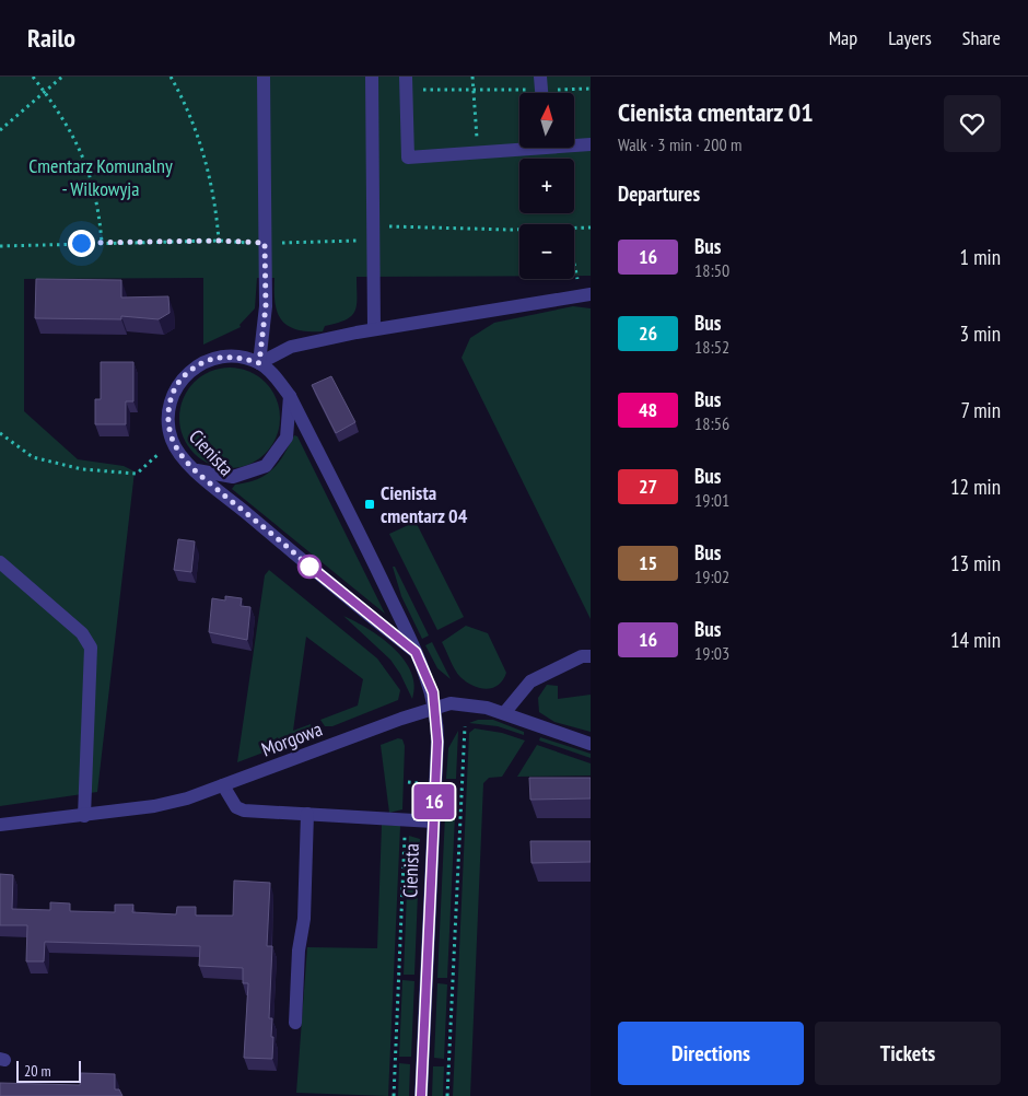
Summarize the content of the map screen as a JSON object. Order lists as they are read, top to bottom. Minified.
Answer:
{"streets":{"street":["Cienista","Morgowa"]},"crossings":[["Cienista","Morgowa"]],"parks":["Cmentarz Komunalny - Wilkowyja"],"places":{"transit":["Cienista cmentarz 04"]},"lines":["bus line 16"],"scale_bar":"20 m","north":"top","page":{"header":"Railo","nav":["Map","Layers","Share"],"on_map":"16","heading":[["Cienista cmentarz 01","Walk · 3 min · 200 m"],"Departures"],"map_buttons":["+","−"],"list":[{"mark":"16","name":"Bus","note":"18:50","value":"1 min"},{"mark":"26","name":"Bus","note":"18:52","value":"3 min"},{"mark":"48","name":"Bus","note":"18:56","value":"7 min"},{"mark":"27","name":"Bus","note":"19:01","value":"12 min"},{"mark":"15","name":"Bus","note":"19:02","value":"13 min"},{"mark":"16","name":"Bus","note":"19:03","value":"14 min"}],"buttons":["Directions","Tickets"],"scale":"20 m"}}
